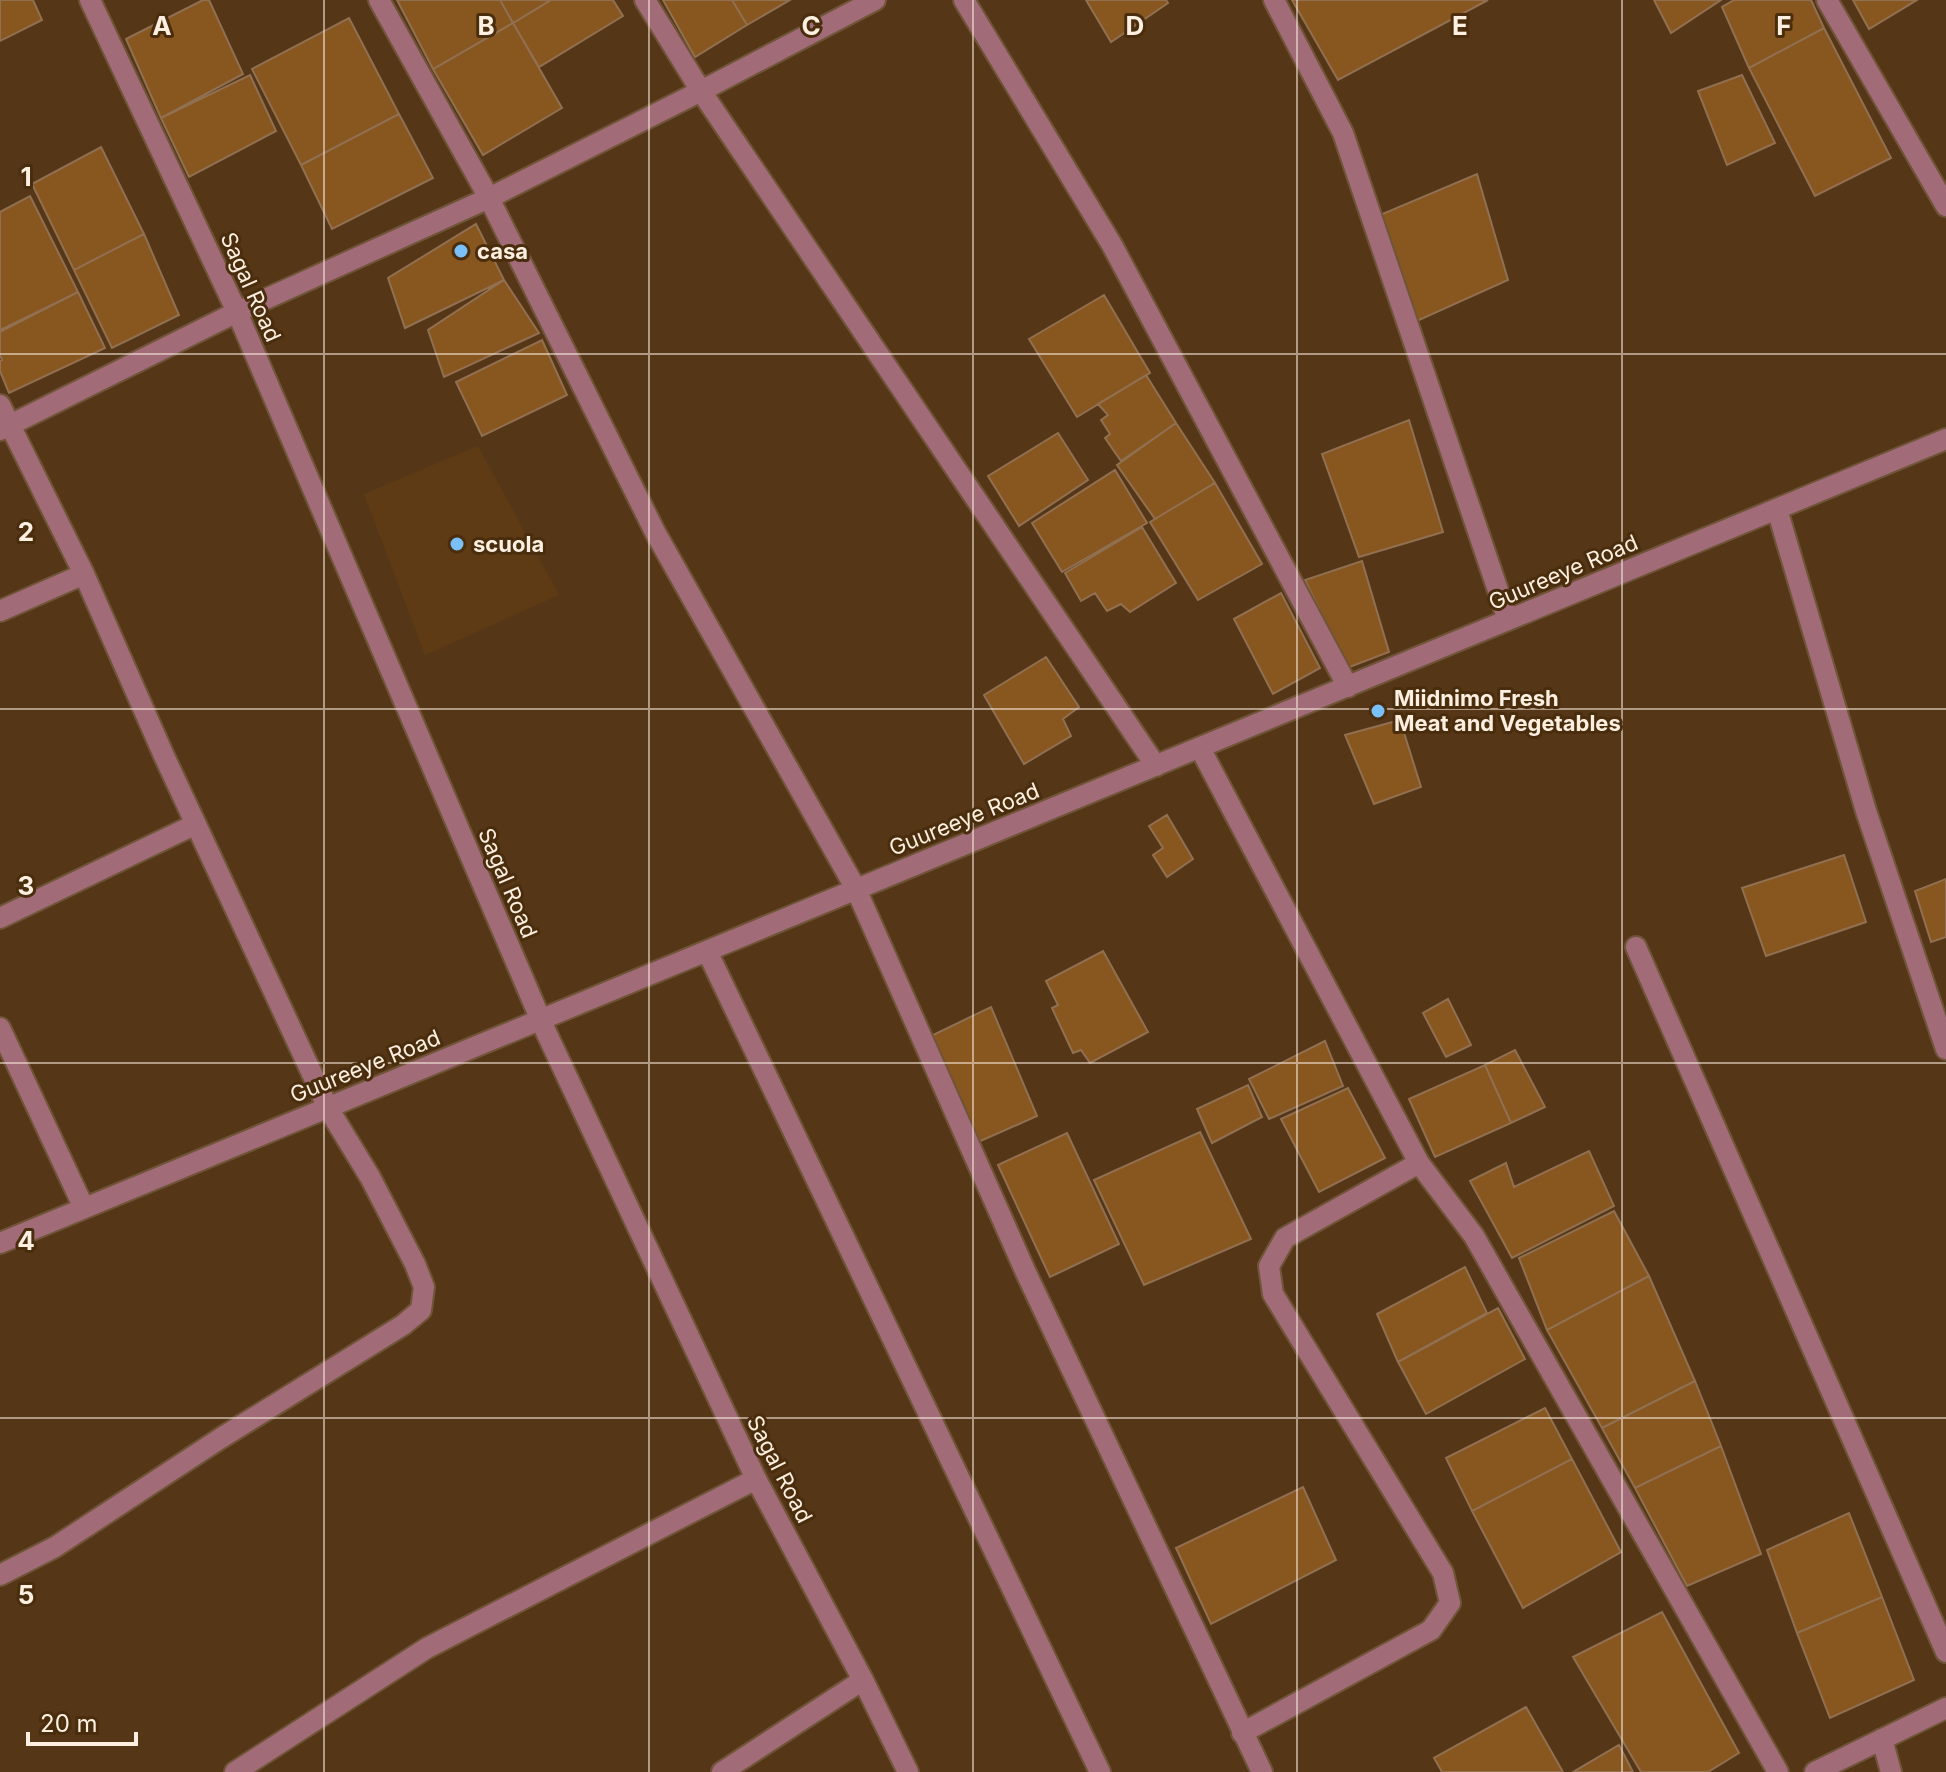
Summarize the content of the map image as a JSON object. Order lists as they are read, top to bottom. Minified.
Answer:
{"streets":{"street":["Sagal Road","Guureeye Road"]},"crossings":[["Sagal Road","Guureeye Road"]],"places":["casa","scuola","Miidnimo Fresh Meat and Vegetables"],"scale_bar":"20 m","grid":{"columns":["A","B","C","D","E","F"],"rows":["1","2","3","4","5"]}}
